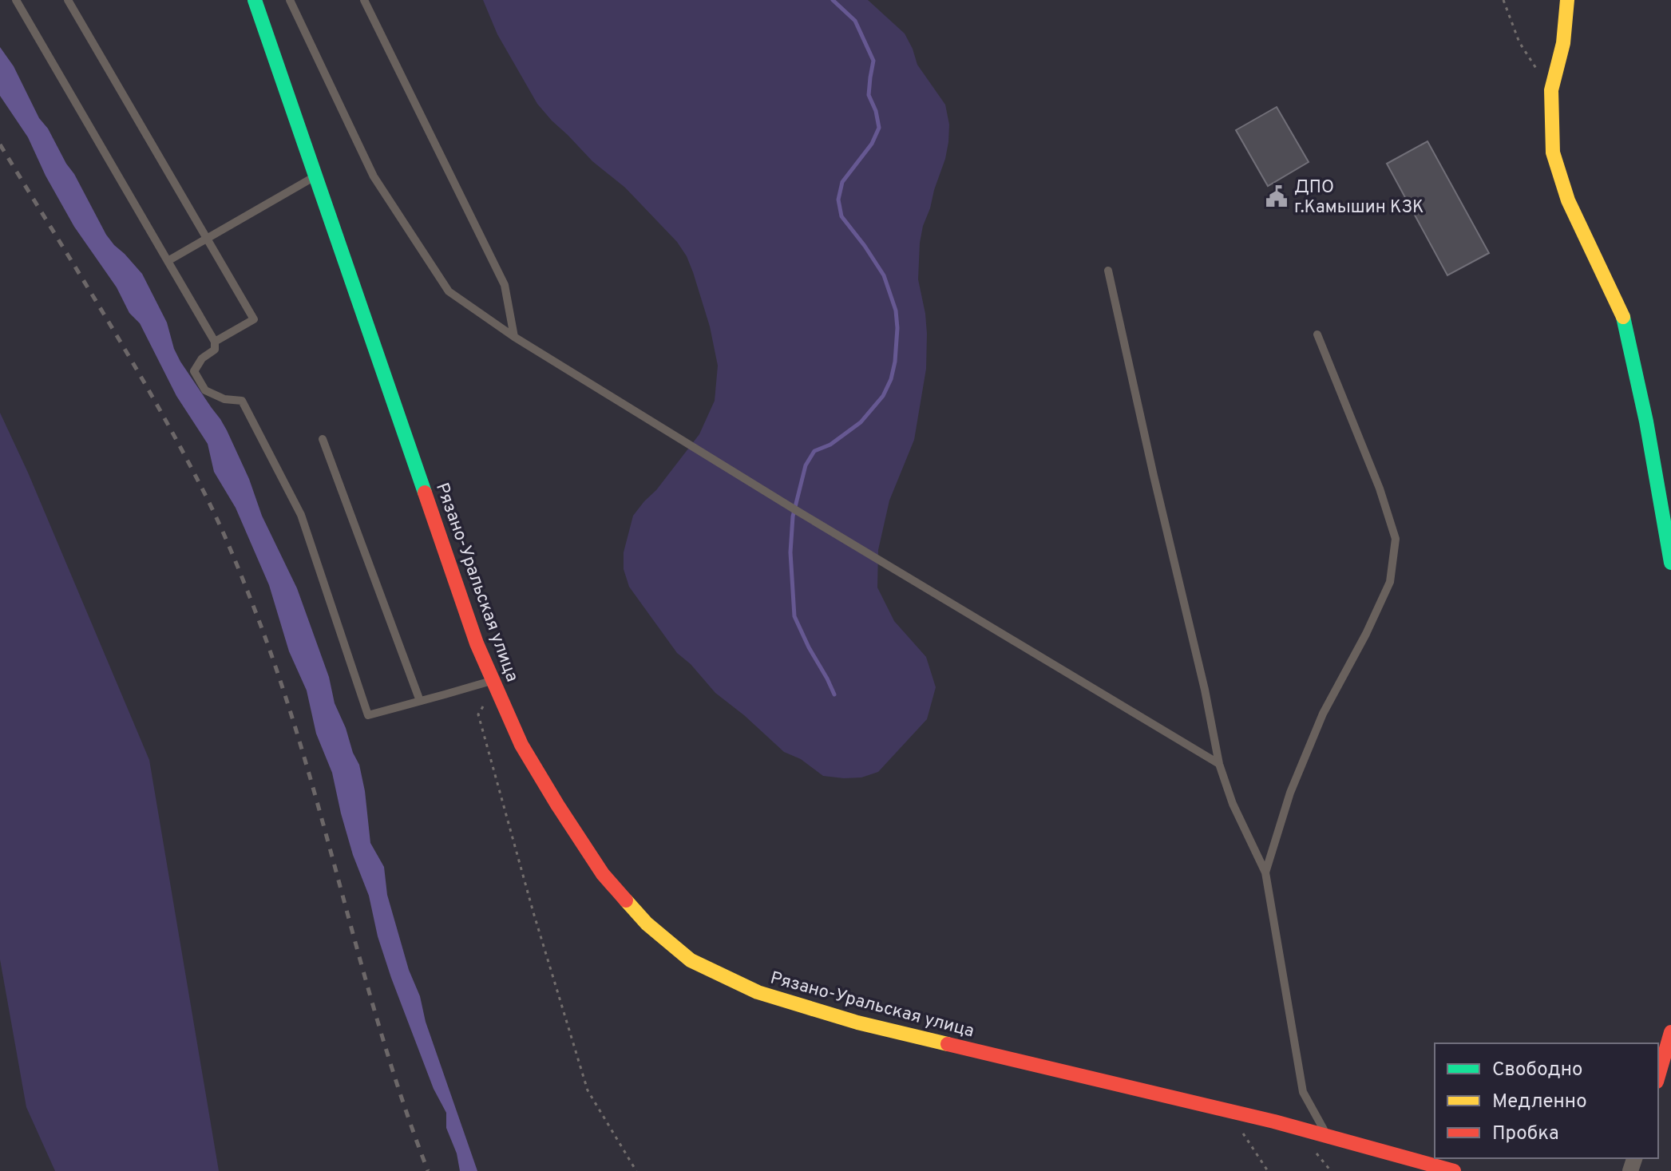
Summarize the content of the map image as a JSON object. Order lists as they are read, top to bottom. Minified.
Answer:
{"streets":{"main road":["Рязано-Уральская улица"]},"places":{"public building":["ДПО г.Камышин КЗК"]},"legend":["Свободно","Медленно","Пробка"]}
